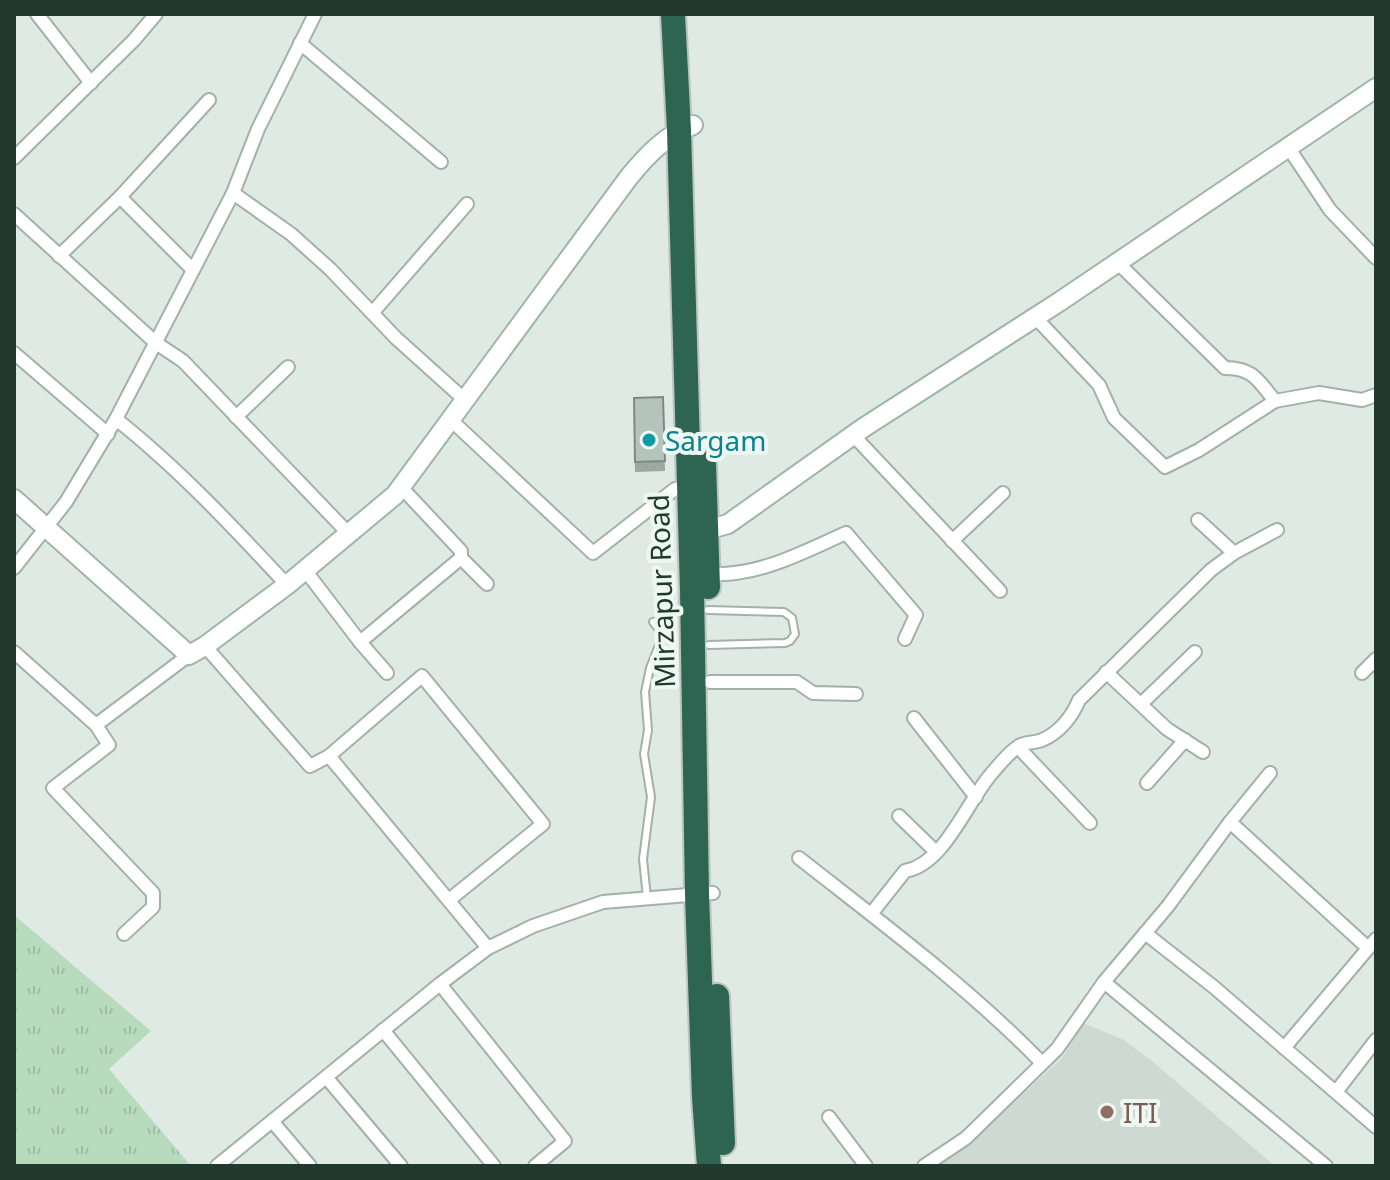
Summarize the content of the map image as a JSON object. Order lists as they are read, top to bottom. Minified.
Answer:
{"streets":{"highway":["Mirzapur Road"]},"places":["Sargam","ITI"]}
